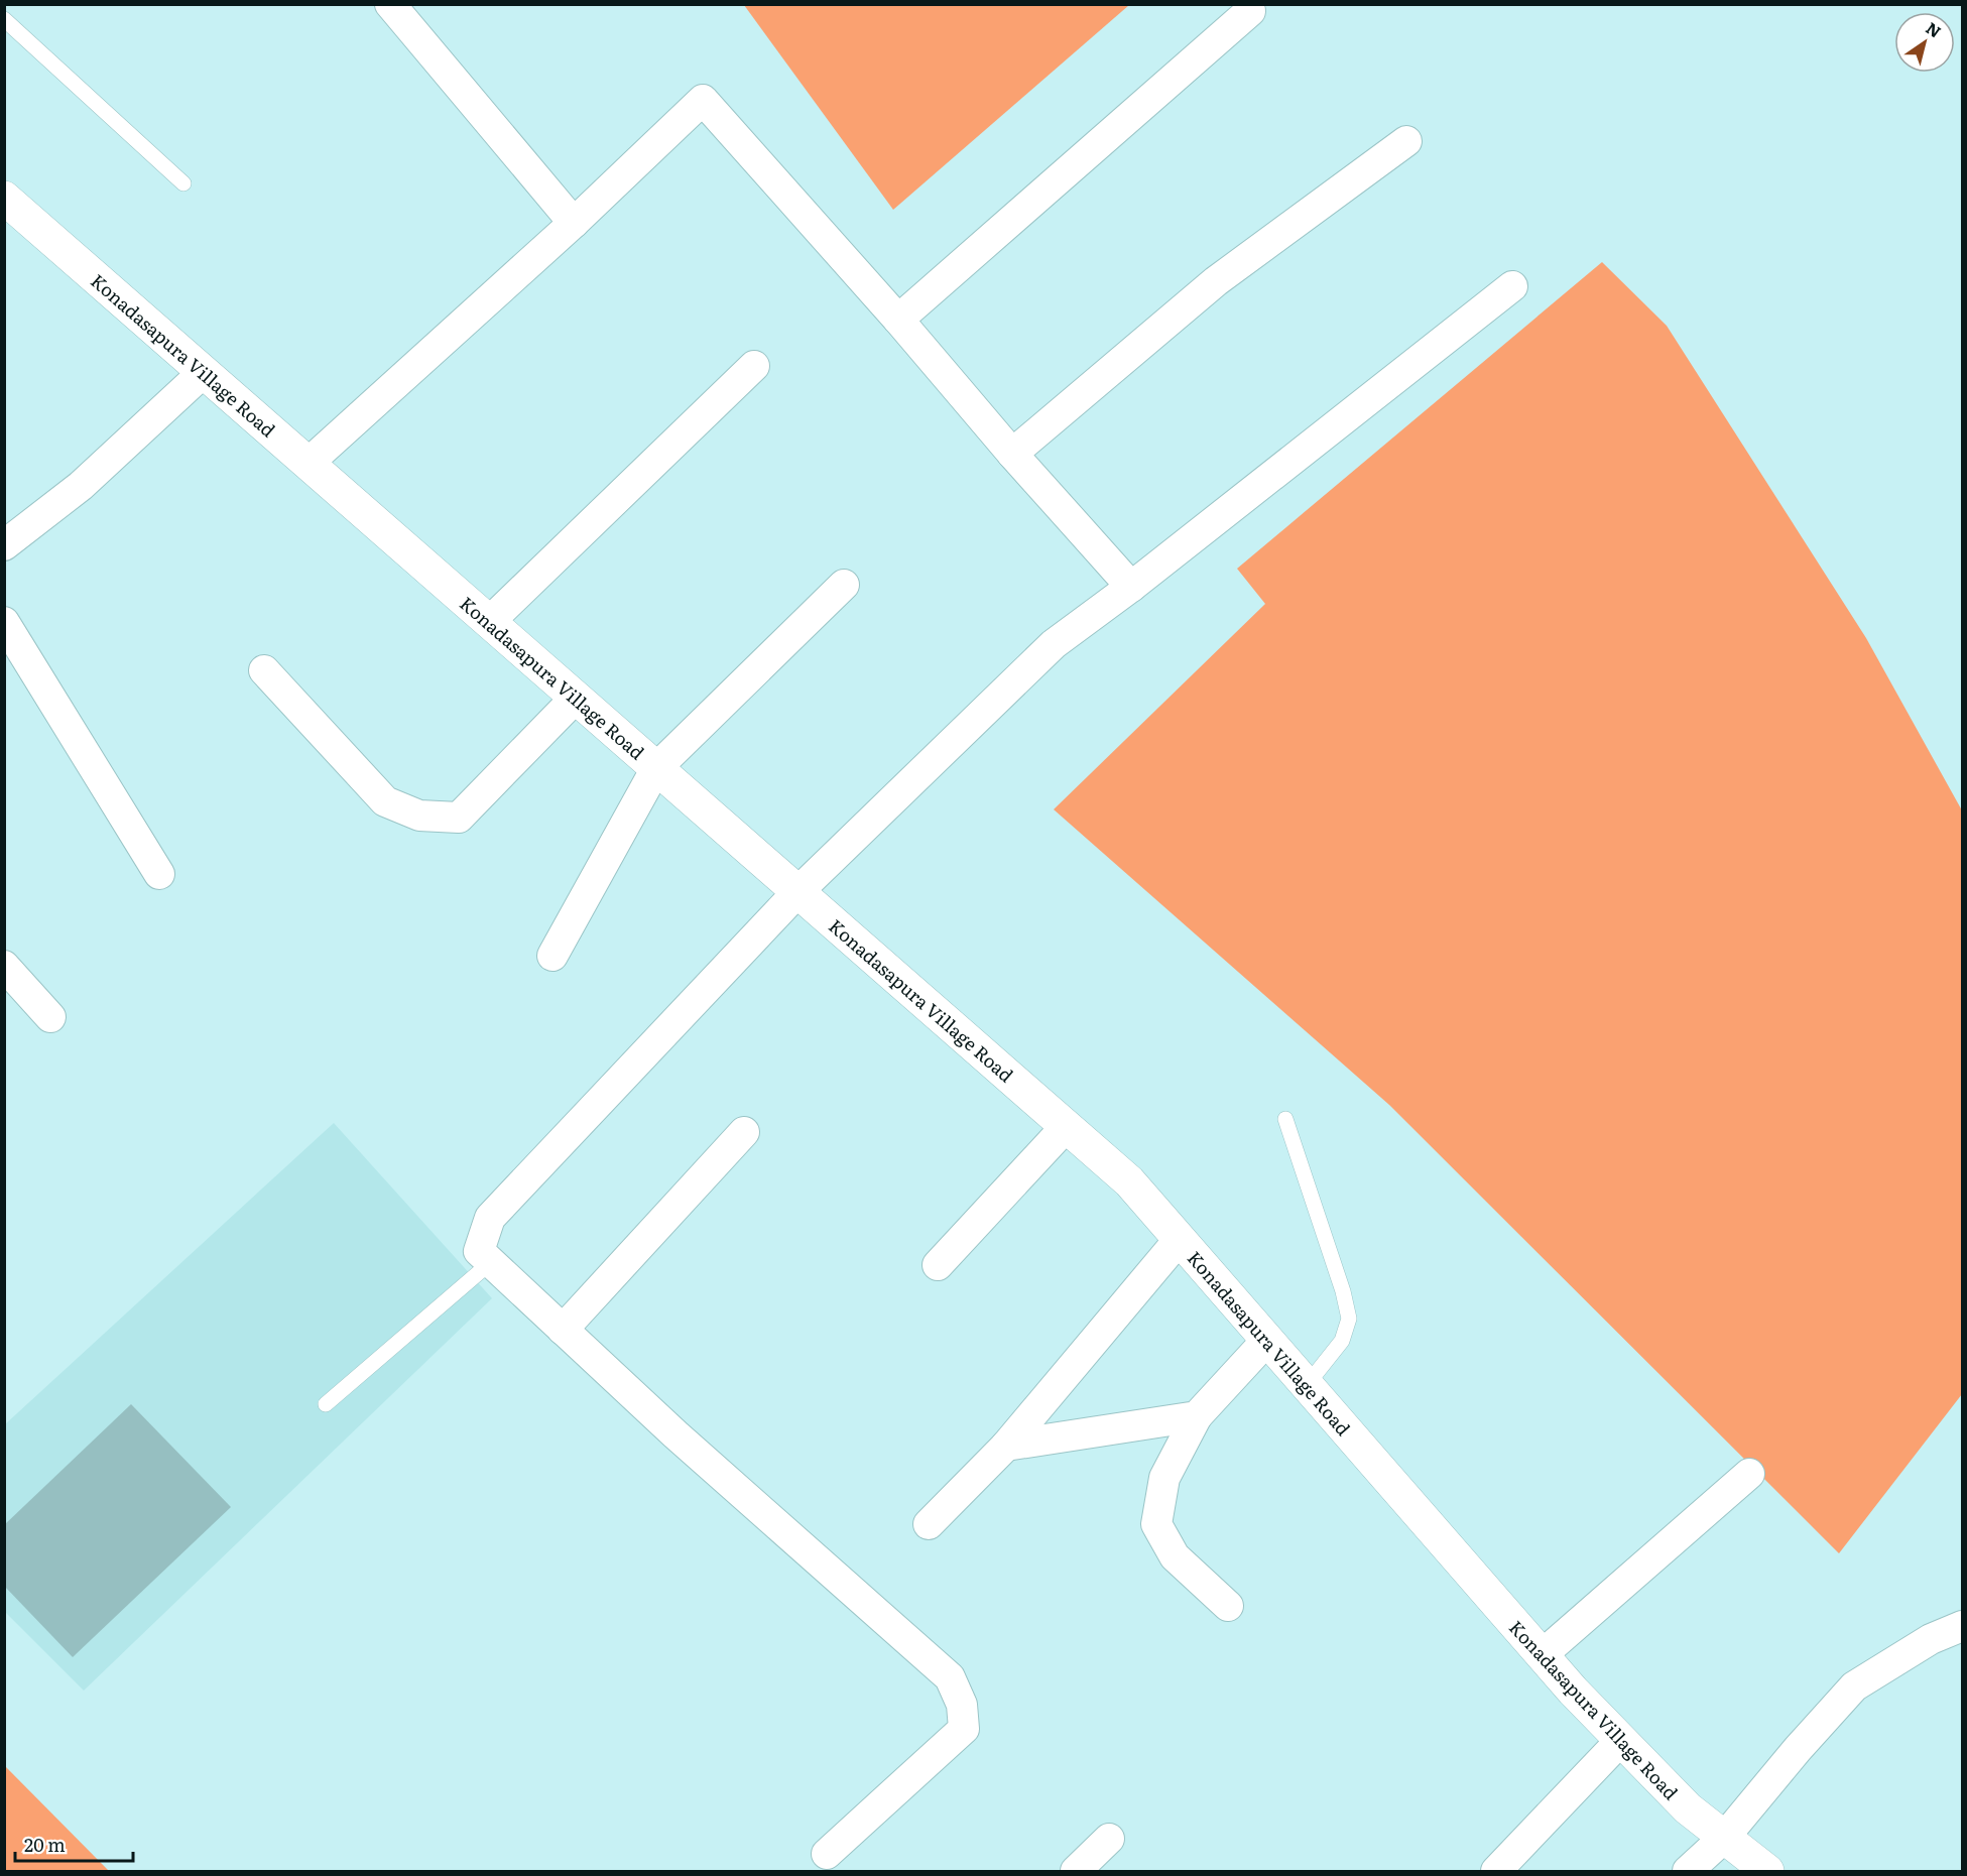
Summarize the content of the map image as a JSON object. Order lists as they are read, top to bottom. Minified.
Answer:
{"streets":{"street":["Konadasapura Village Road"]},"scale_bar":"20 m","north":"top right"}
